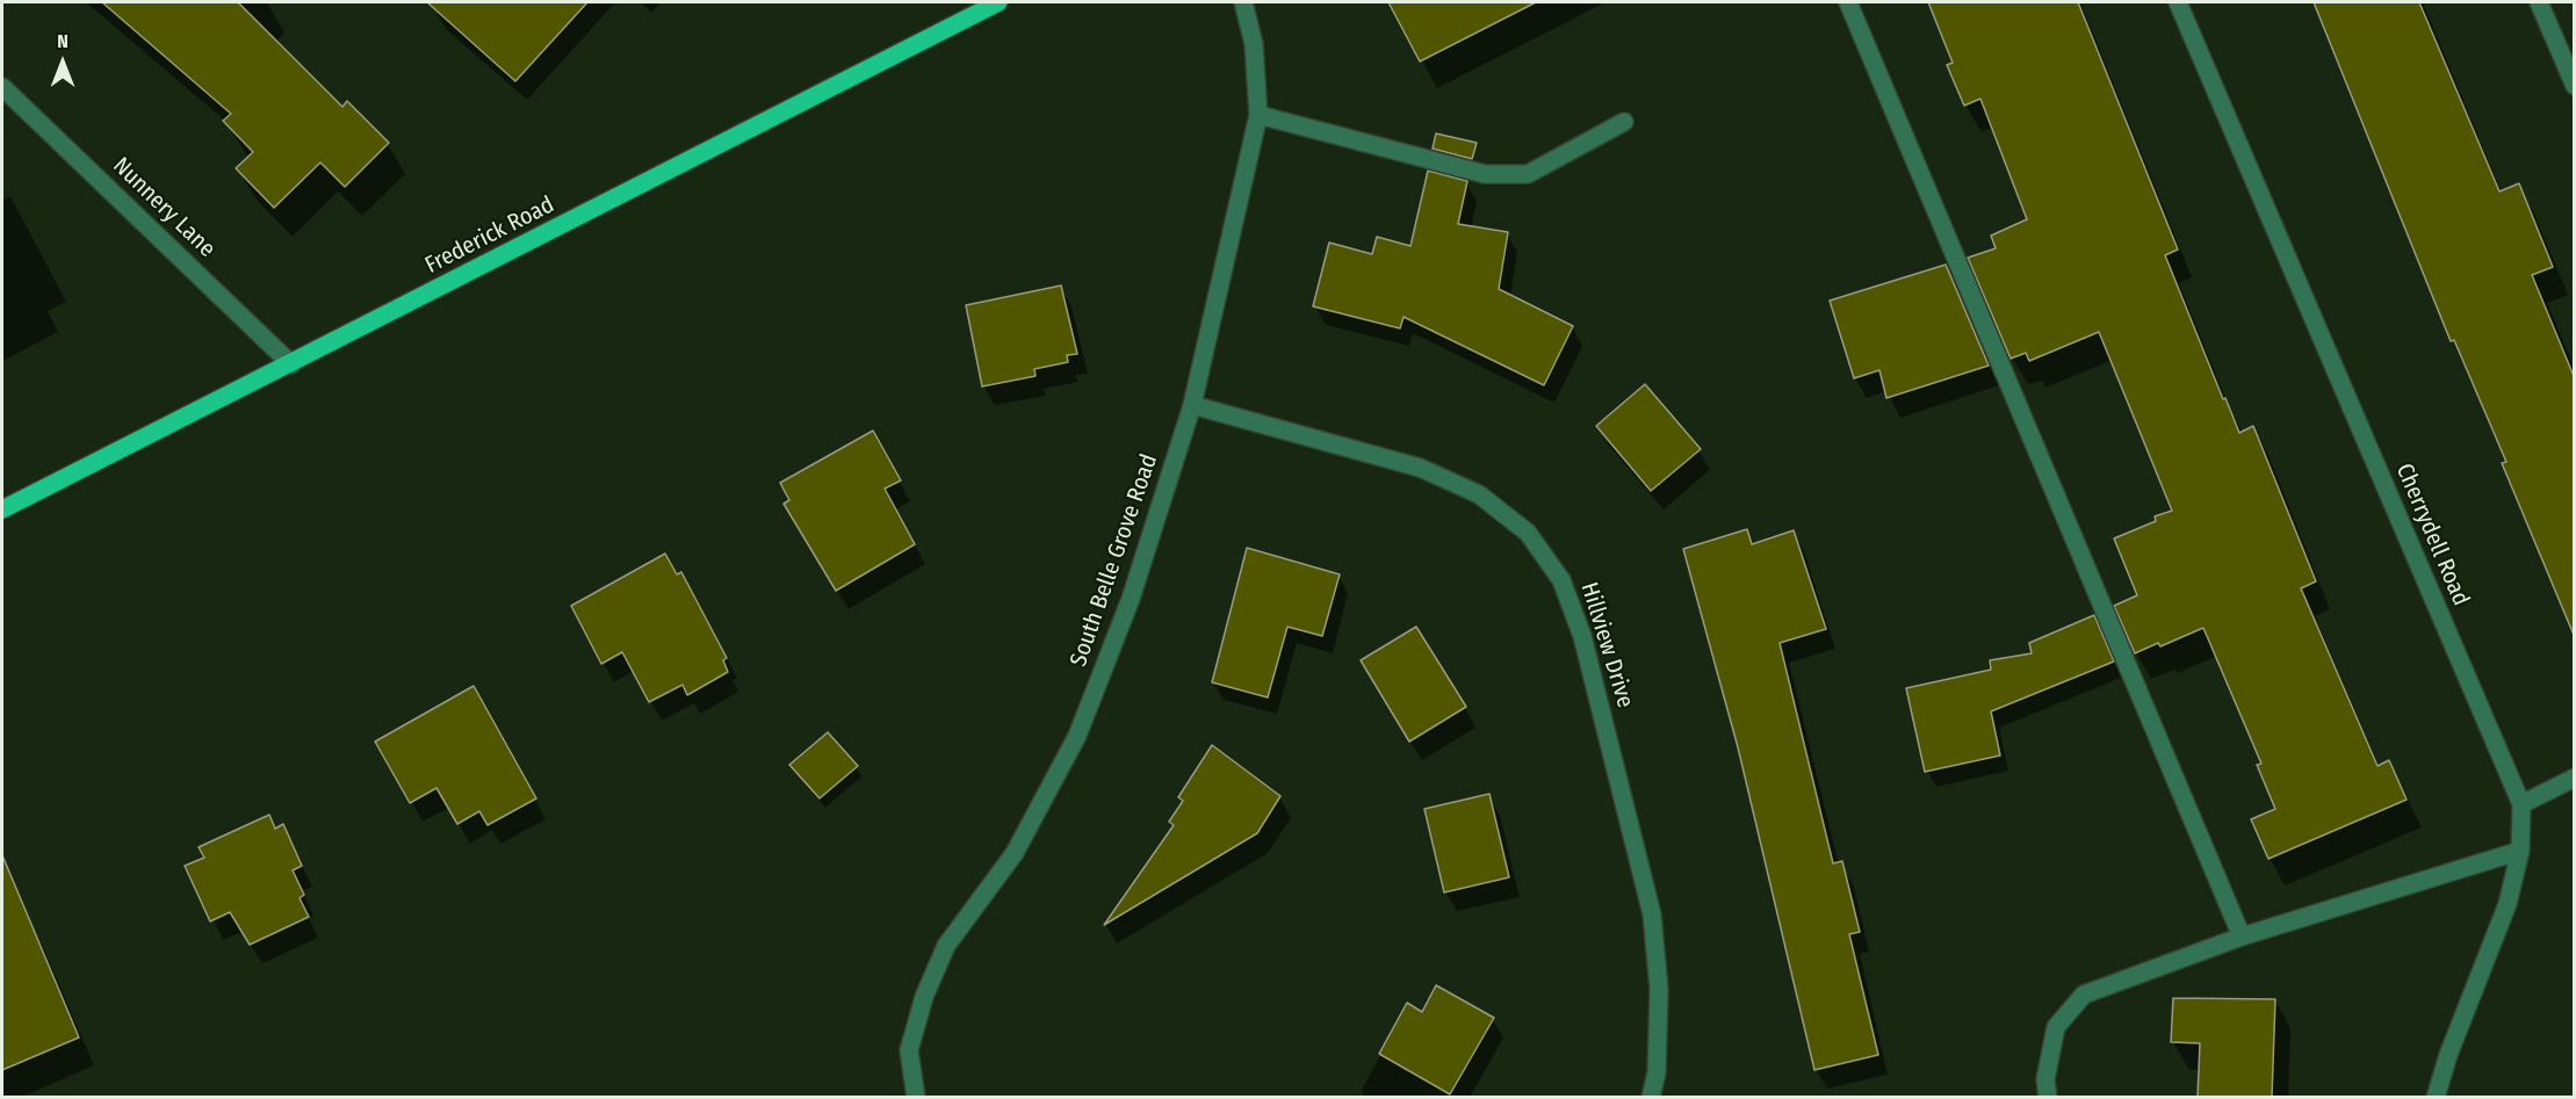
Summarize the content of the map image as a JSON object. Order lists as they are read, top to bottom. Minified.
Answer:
{"streets":{"main road":["Frederick Road"],"street":["Nunnery Lane","Cherrydell Road","South Belle Grove Road","Hillview Drive"]},"crossings":[["Nunnery Lane","Frederick Road"],["South Belle Grove Road","Hillview Drive"]],"north":"top"}
